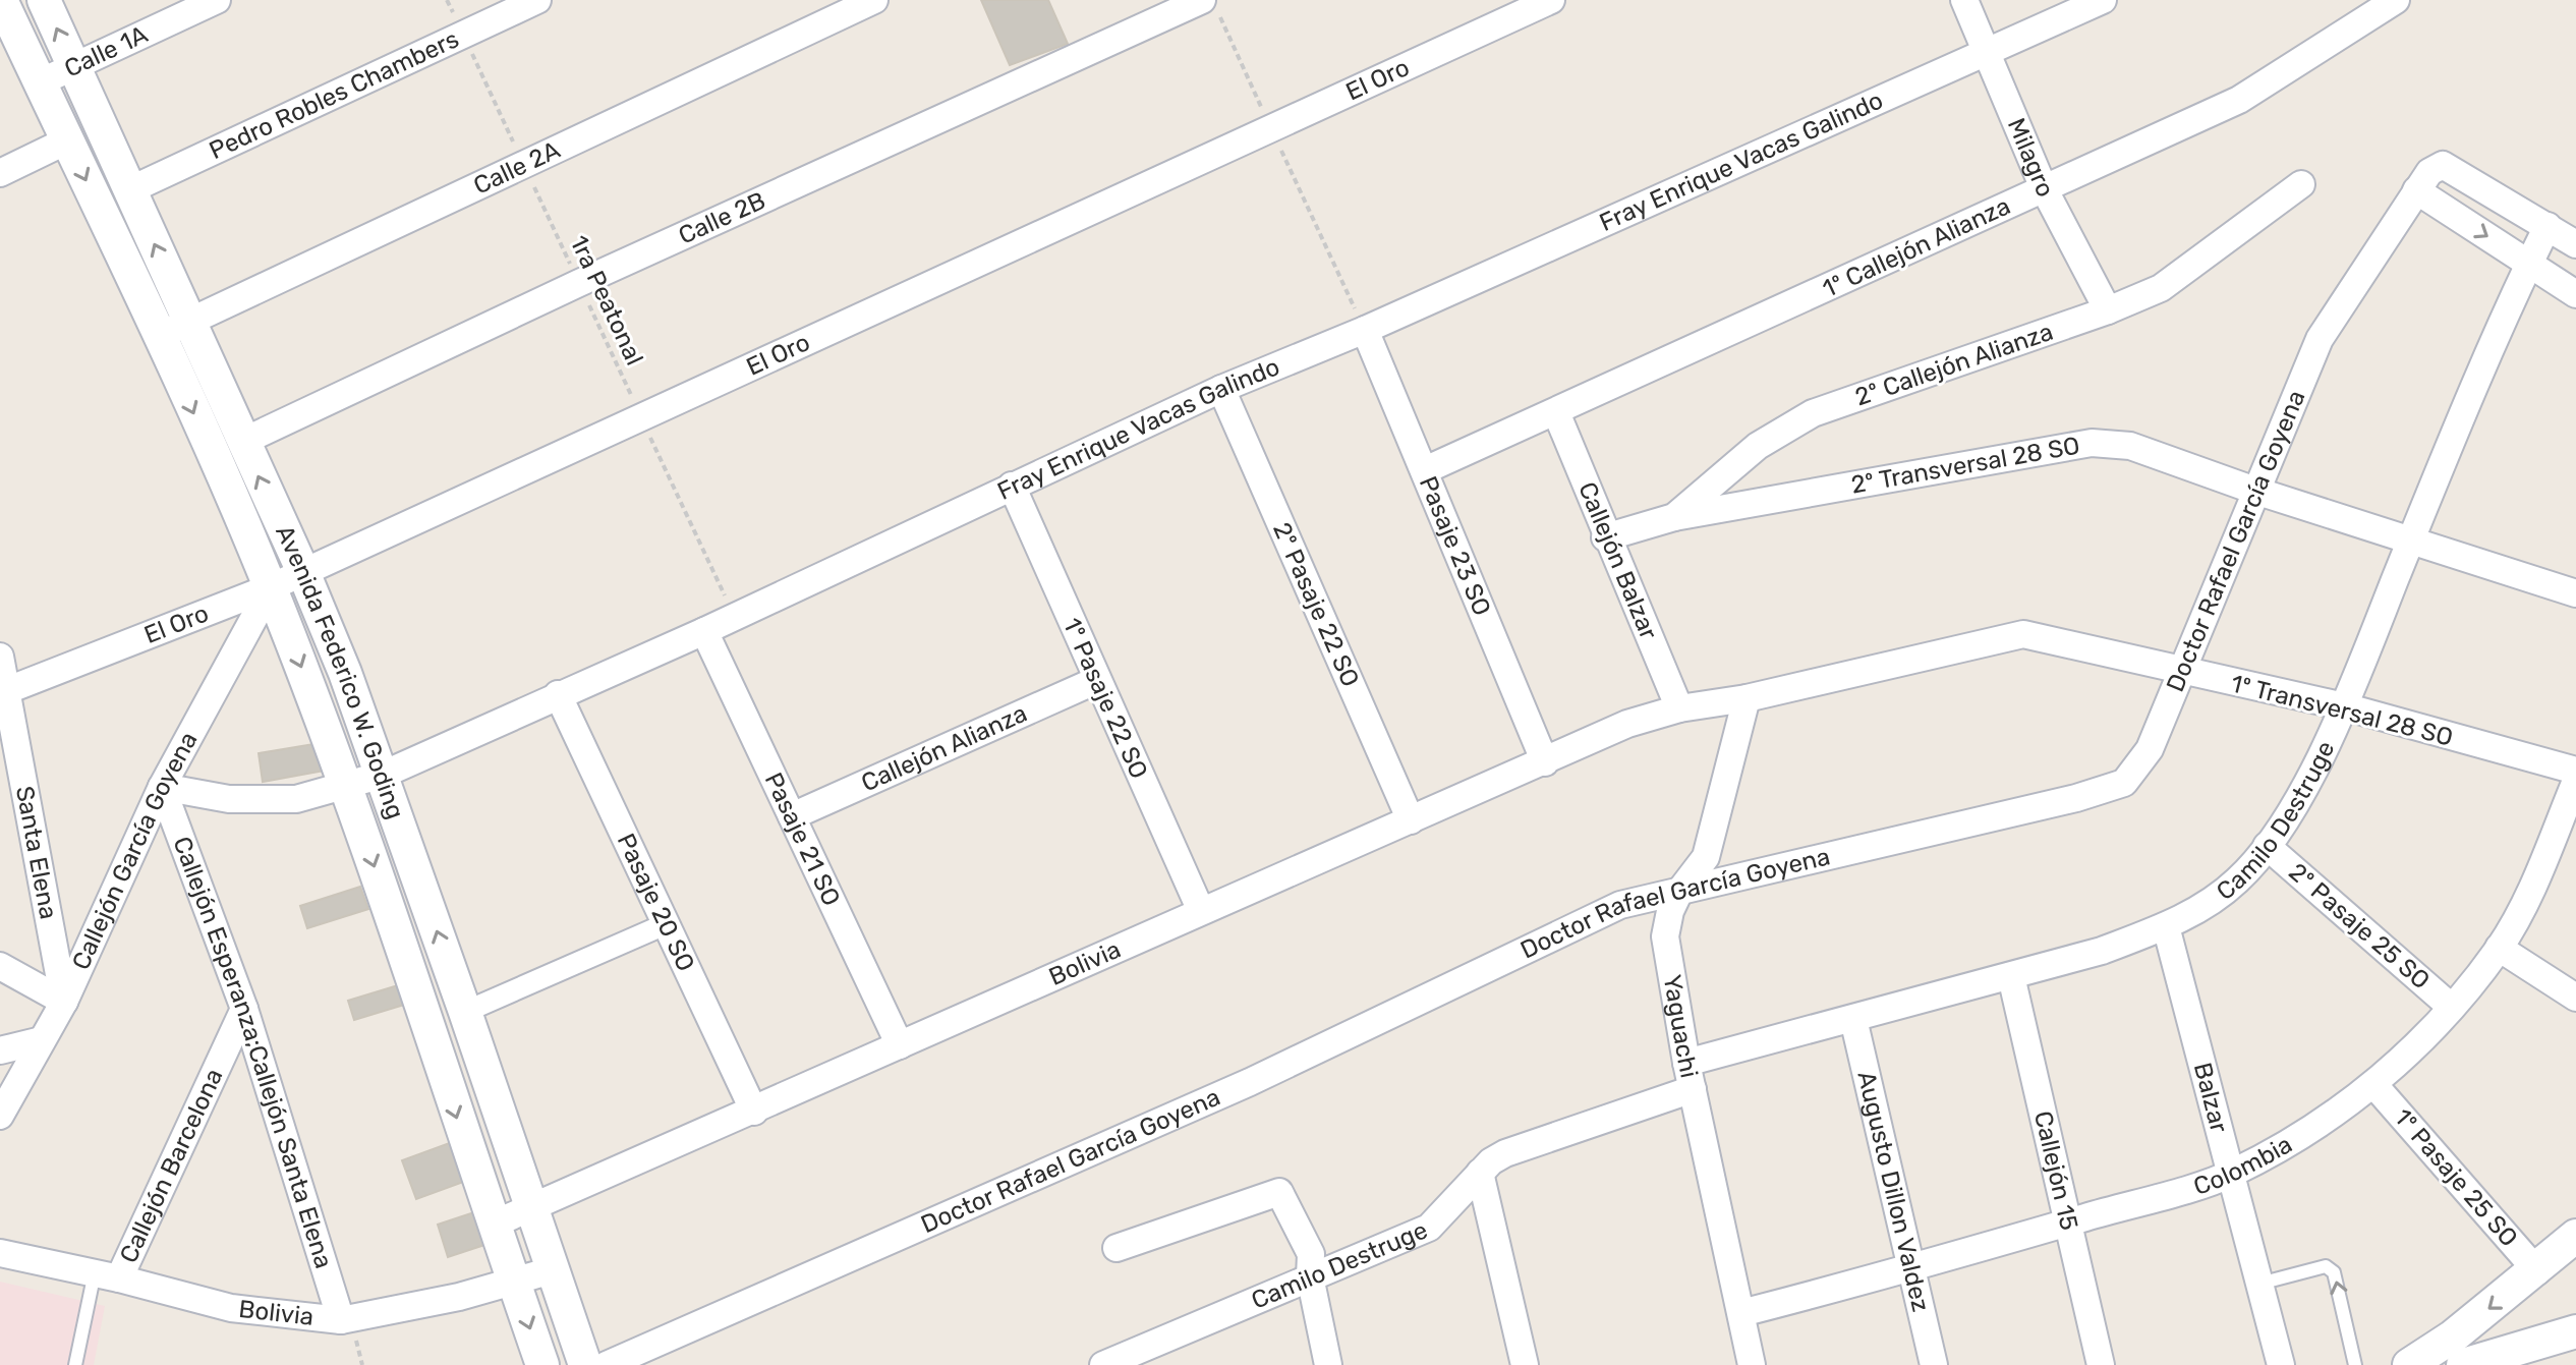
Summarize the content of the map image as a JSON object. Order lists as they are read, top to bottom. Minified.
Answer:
{"streets":{"street":["Calle 1A","El Oro","Pedro Robles Chambers","Milagro","Fray Enrique Vacas Galindo","Calle 2A","Calle 2B","1º Callejón Alianza","2º Callejón Alianza","2º Transversal 28 SO","Doctor Rafael García Goyena","Pasaje 23 SO","Callejón Balzar","2º Pasaje 22 SO","Avenida Federico W. Goding","1º Pasaje 22 SO","1º Transversal 28 SO","Callejón Alianza","Camilo Destruge","Pasaje 21 SO","Callejón García Goyena","Santa Elena","Pasaje 20 SO","2º Pasaje 25 SO","Bolivia","Yaguachi","Callejón Esperanza;Callejón Santa Elena","Balzar","Colombia","Callejón Barcelona","Callejón 15","1º Pasaje 25 SO","Augusto Dillon Valdez"],"path":["1ra Peatonal"]},"crossings":[["Calle 1A","Avenida Federico W. Goding"],["El Oro","1ra Peatonal"],["El Oro","Avenida Federico W. Goding"],["El Oro","Callejón García Goyena"],["El Oro","Santa Elena"],["Pedro Robles Chambers","1ra Peatonal"],["Pedro Robles Chambers","Avenida Federico W. Goding"],["Milagro","Fray Enrique Vacas Galindo"],["Milagro","1º Callejón Alianza"],["Milagro","2º Callejón Alianza"],["Fray Enrique Vacas Galindo","1ra Peatonal"],["Fray Enrique Vacas Galindo","Pasaje 23 SO"],["Fray Enrique Vacas Galindo","2º Pasaje 22 SO"],["Fray Enrique Vacas Galindo","Avenida Federico W. Goding"],["Fray Enrique Vacas Galindo","1º Pasaje 22 SO"],["Fray Enrique Vacas Galindo","Pasaje 21 SO"],["Fray Enrique Vacas Galindo","Callejón García Goyena"],["Fray Enrique Vacas Galindo","Pasaje 20 SO"],["Fray Enrique Vacas Galindo","Callejón Esperanza;Callejón Santa Elena"],["Calle 2A","1ra Peatonal"],["Calle 2A","Avenida Federico W. Goding"],["Calle 2B","1ra Peatonal"],["Calle 2B","Avenida Federico W. Goding"],["1º Callejón Alianza","Pasaje 23 SO"],["1º Callejón Alianza","Callejón Balzar"],["2º Callejón Alianza","2º Transversal 28 SO"],["2º Callejón Alianza","Callejón Balzar"],["2º Transversal 28 SO","Doctor Rafael García Goyena"],["2º Transversal 28 SO","Camilo Destruge"],["Doctor Rafael García Goyena","1º Transversal 28 SO"],["Doctor Rafael García Goyena","Camilo Destruge"],["Doctor Rafael García Goyena","Yaguachi"],["Pasaje 23 SO","Bolivia"],["Callejón Balzar","1º Transversal 28 SO"],["Callejón Balzar","Bolivia"],["2º Pasaje 22 SO","Bolivia"],["Avenida Federico W. Goding","Callejón García Goyena"],["Avenida Federico W. Goding","Bolivia"],["1º Pasaje 22 SO","Callejón Alianza"],["1º Pasaje 22 SO","Bolivia"],["1º Transversal 28 SO","Camilo Destruge"],["1º Transversal 28 SO","Bolivia"],["1º Transversal 28 SO","Yaguachi"],["Callejón Alianza","Pasaje 21 SO"],["Camilo Destruge","2º Pasaje 25 SO"],["Camilo Destruge","Yaguachi"],["Camilo Destruge","Balzar"],["Camilo Destruge","Callejón 15"],["Camilo Destruge","Augusto Dillon Valdez"],["Pasaje 21 SO","Bolivia"],["Callejón García Goyena","Santa Elena"],["Callejón García Goyena","Callejón Esperanza;Callejón Santa Elena"],["Pasaje 20 SO","Bolivia"],["2º Pasaje 25 SO","Colombia"],["Bolivia","Callejón Esperanza;Callejón Santa Elena"],["Bolivia","Callejón Barcelona"],["Yaguachi","Colombia"],["Callejón Esperanza;Callejón Santa Elena","Callejón Barcelona"],["Balzar","Colombia"],["Colombia","Callejón 15"],["Colombia","1º Pasaje 25 SO"],["Colombia","Augusto Dillon Valdez"]]}
